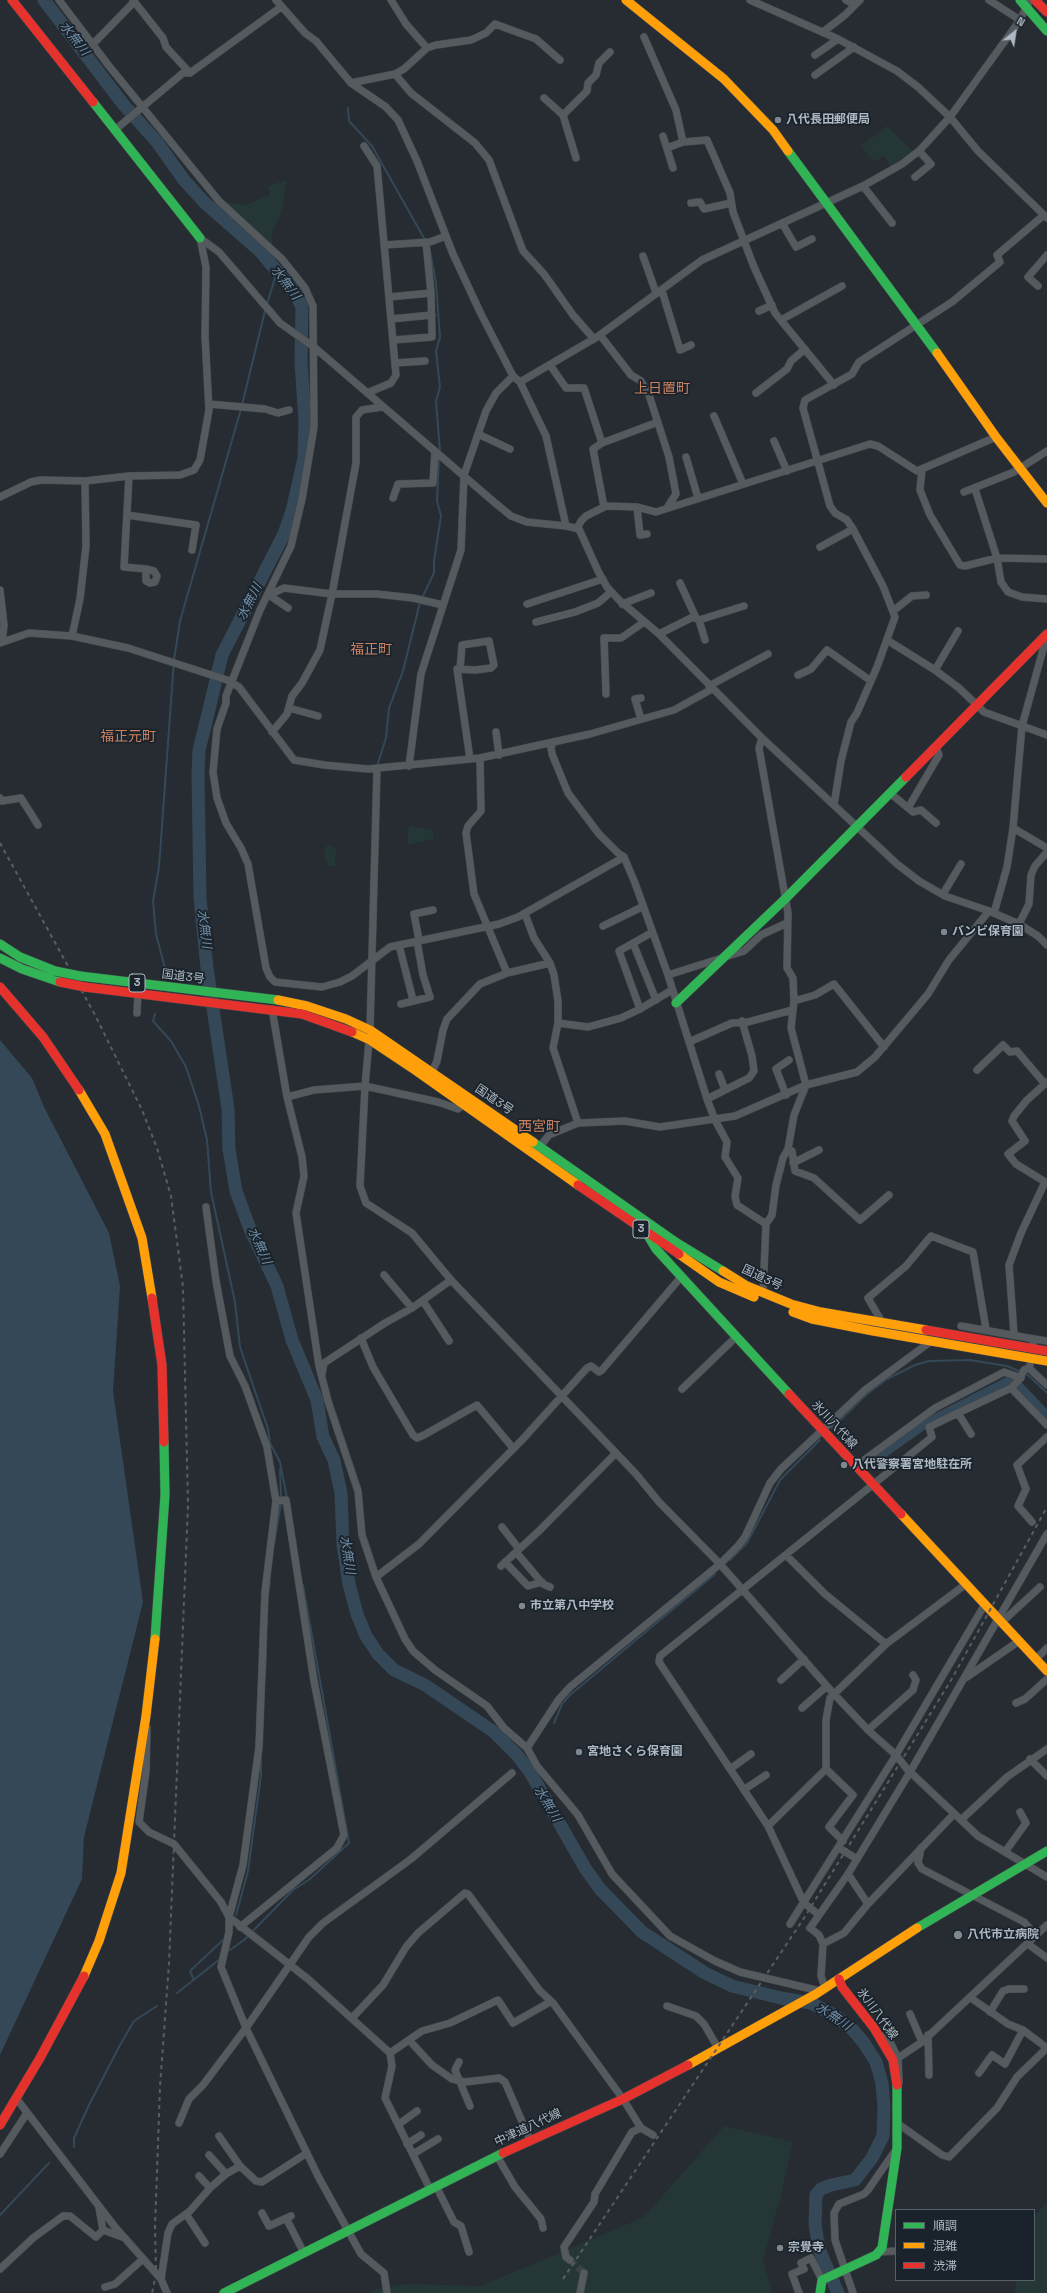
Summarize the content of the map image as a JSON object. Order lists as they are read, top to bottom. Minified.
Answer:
{"streets":{"main road":["国道3号","3","氷川八代線","中津道八代線"]},"crossings":[["国道3号","氷川八代線"],["氷川八代線","中津道八代線"]],"districts":["上日置町","福正町","福正元町","西宮町"],"water":["水無川"],"places":["八代長田郵便局","バンビ保育園","八代警察署宮地駐在所","市立第八中学校","宮地さくら保育園","八代市立病院","宗覺寺"],"legend":["順調","混雑","渋滞"],"north":"top right"}
